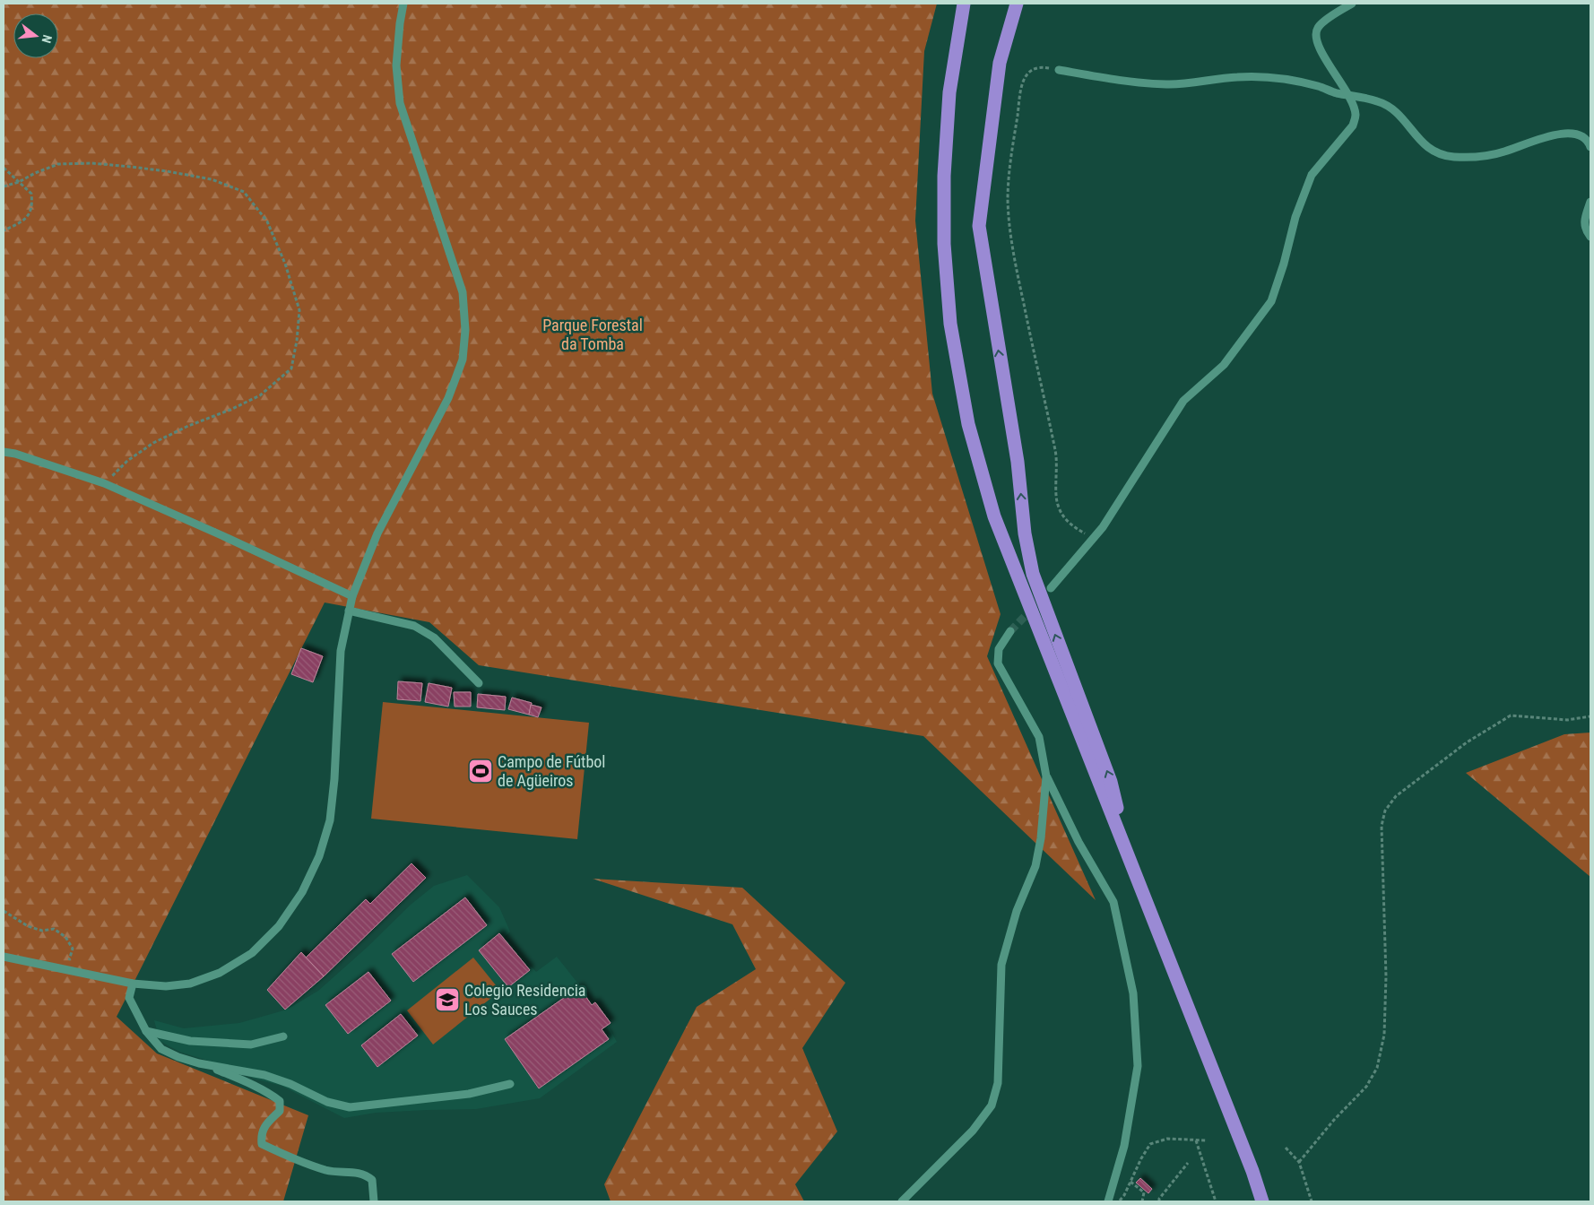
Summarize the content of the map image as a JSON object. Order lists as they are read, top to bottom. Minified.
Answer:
{"parks":["Parque Forestal da Tomba"],"places":{"sports":["Campo de Fútbol de Agüeiros"],"school or university":["Colegio Residencia Los Sauces"]},"north":"right"}
